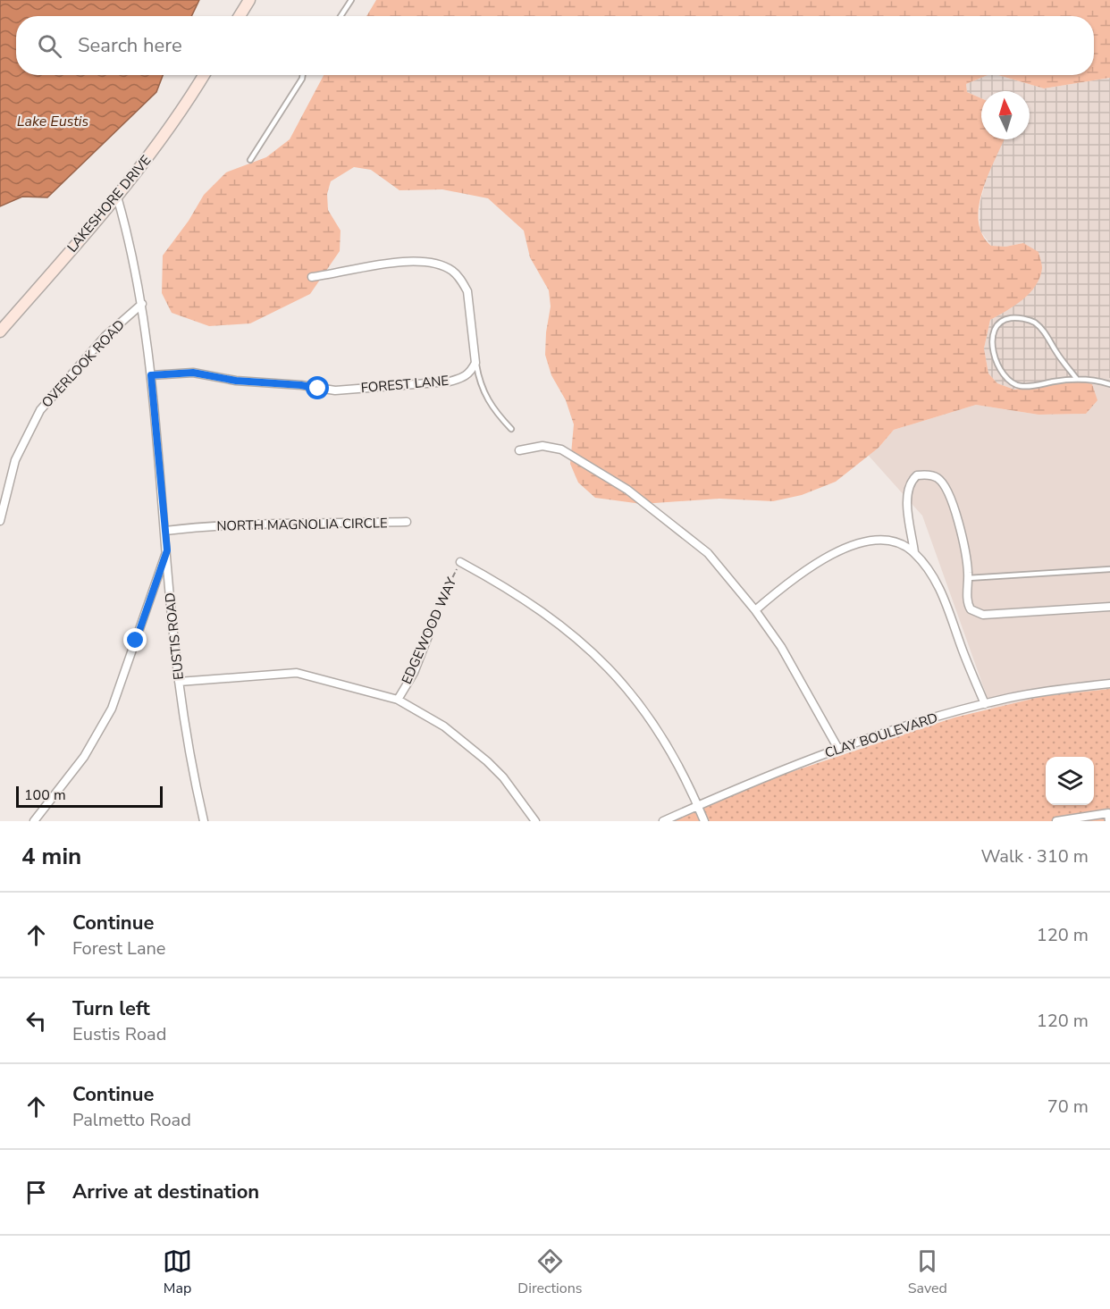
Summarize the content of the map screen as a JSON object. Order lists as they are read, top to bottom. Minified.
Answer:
{"streets":{"street":["LAKESHORE DRIVE","OVERLOOK ROAD","FOREST LANE","NORTH MAGNOLIA CIRCLE","EDGEWOOD WAY","EUSTIS ROAD","CLAY BOULEVARD"]},"crossings":[["LAKESHORE DRIVE","EUSTIS ROAD"],["OVERLOOK ROAD","EUSTIS ROAD"],["FOREST LANE","EUSTIS ROAD"],["NORTH MAGNOLIA CIRCLE","EUSTIS ROAD"]],"water":["Lake Eustis"],"scale_bar":"100 m","north":"top","page":{"search":"Search here","scale":"100 m","heading":["4 min","Walk · 310 m"],"list":[["Continue","Forest Lane","120 m"],["Turn left","Eustis Road","120 m"],["Continue","Palmetto Road","70 m"],"Arrive at destination"],"nav":["Map","Directions","Saved"]}}
